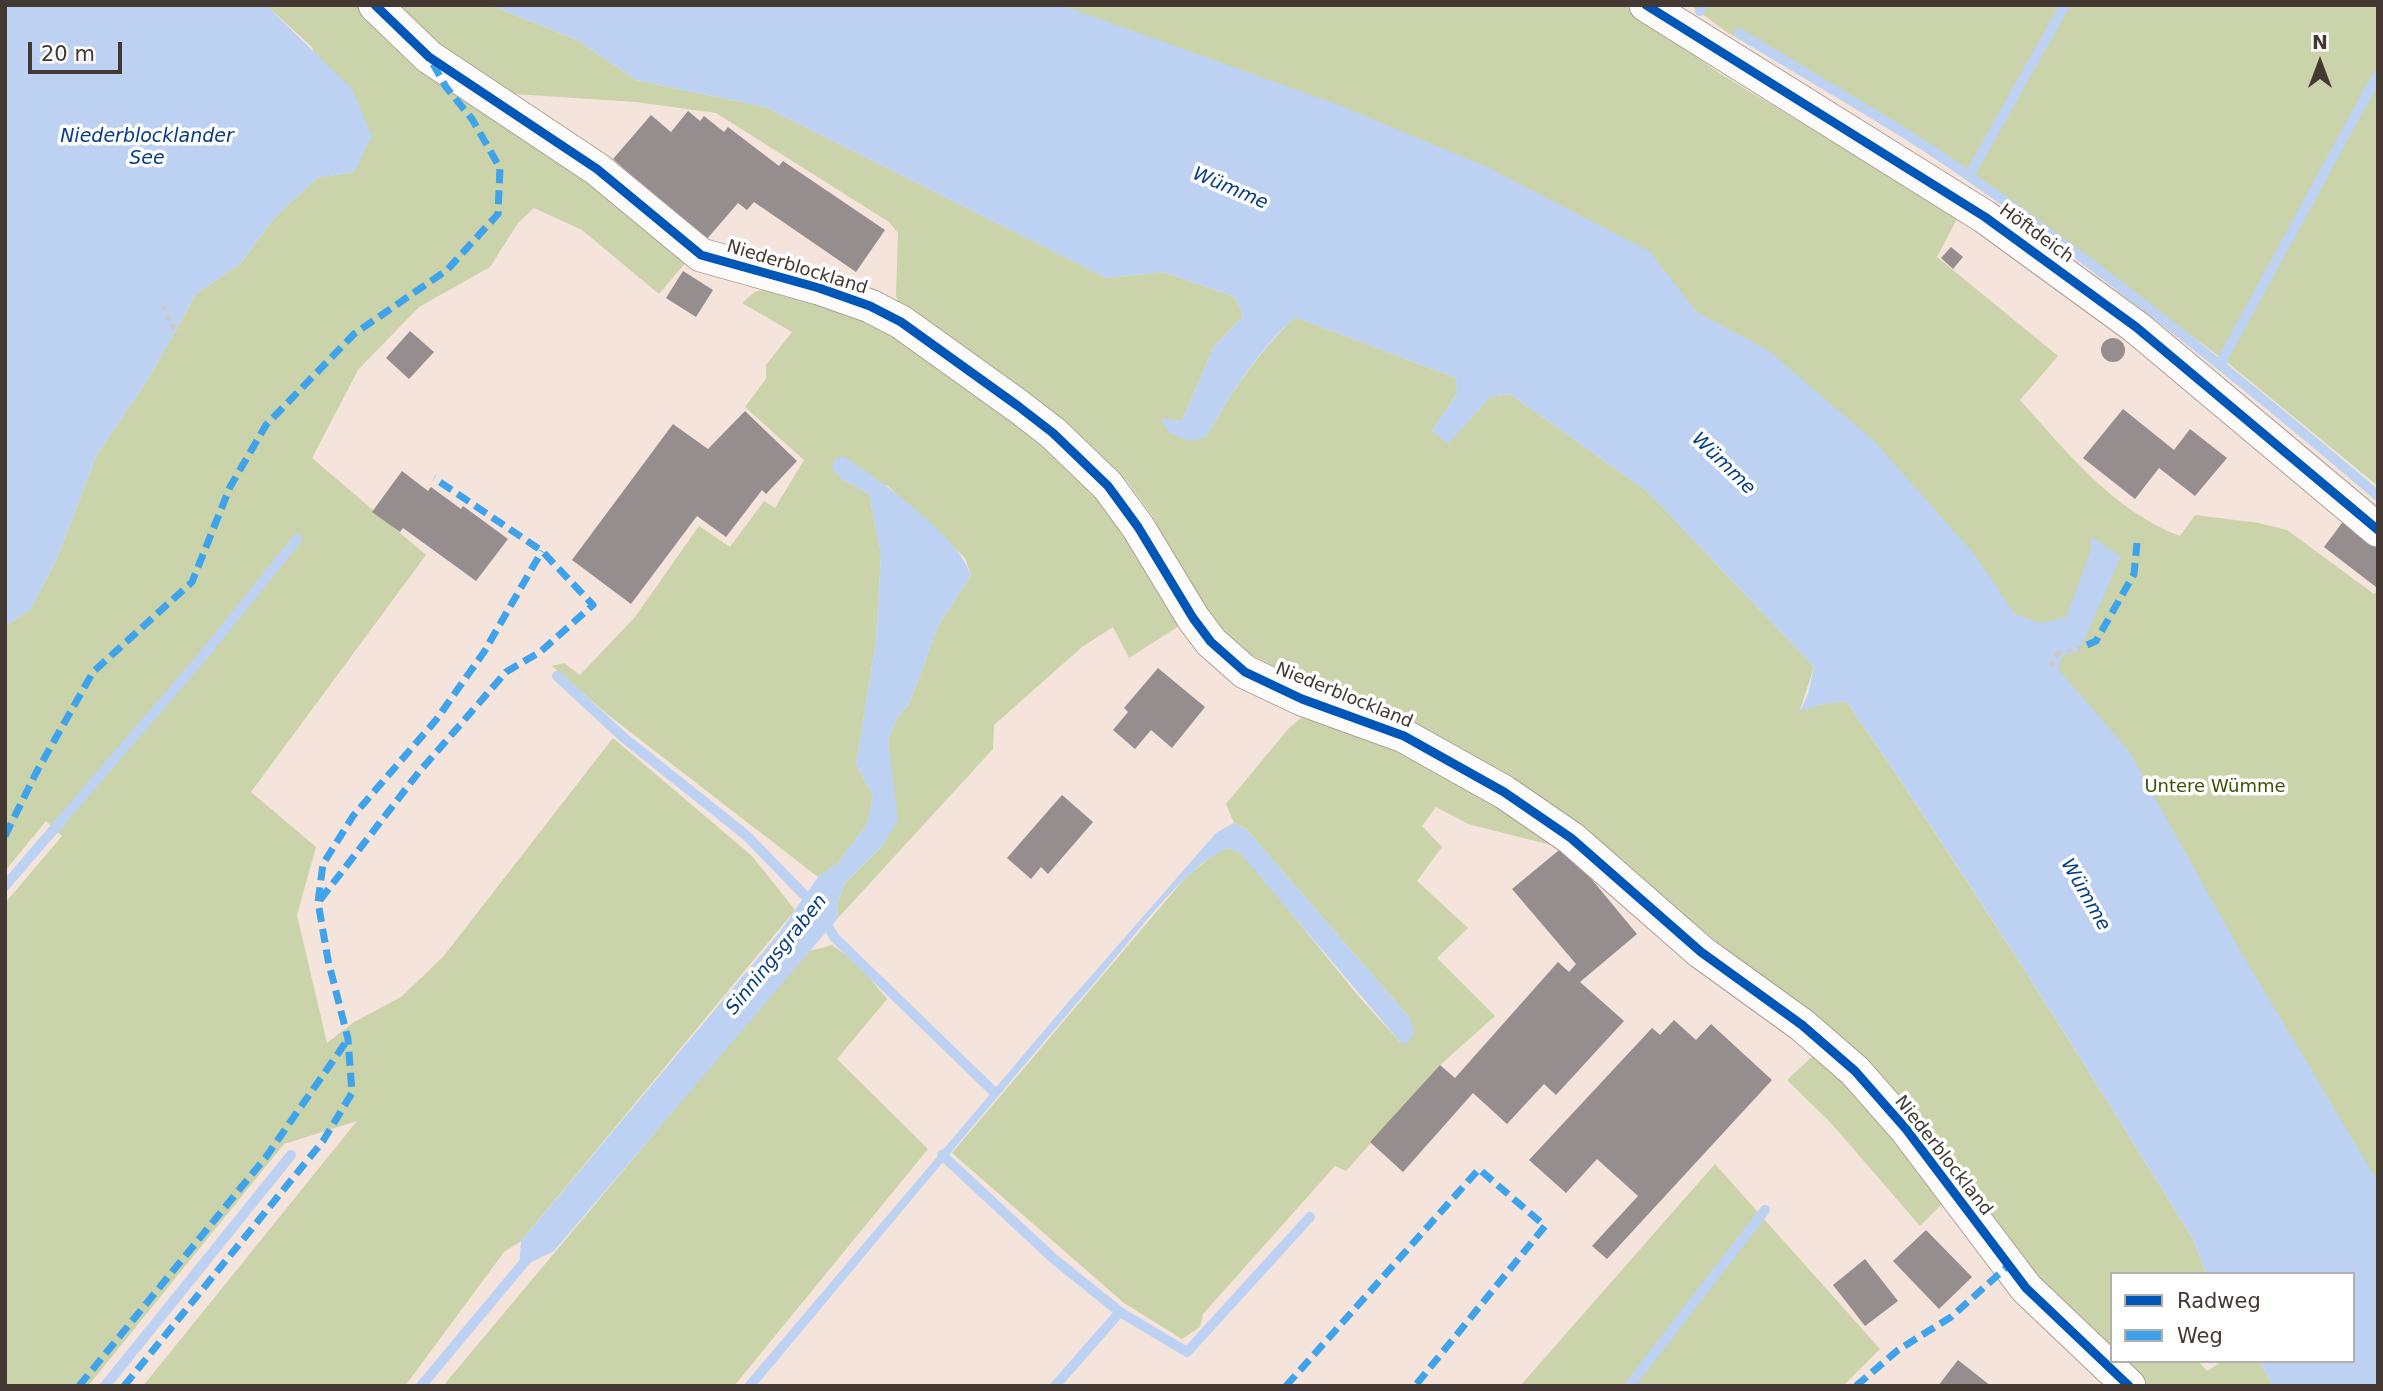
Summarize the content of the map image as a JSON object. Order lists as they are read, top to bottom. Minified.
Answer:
{"streets":{"street":["Höftdeich","Niederblockland"]},"water":["Niederblocklander See","Wümme","Sinningsgraben"],"parks":["Untere Wümme"],"legend":["Radweg","Weg"],"scale_bar":"20 m","north":"top"}
